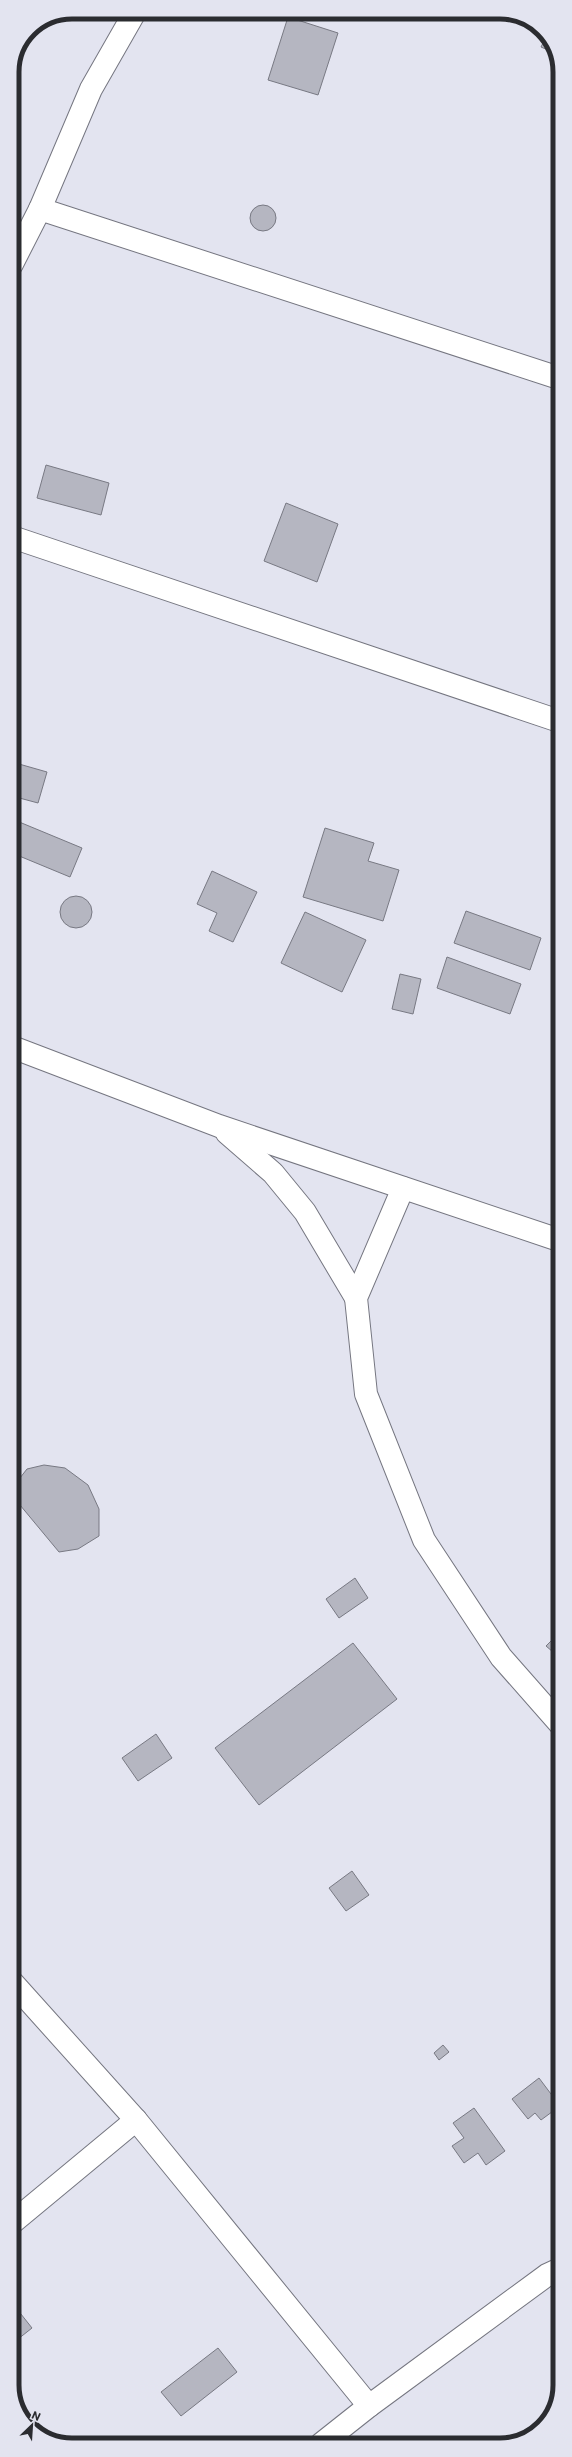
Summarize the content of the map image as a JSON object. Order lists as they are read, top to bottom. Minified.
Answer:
{"north":"top right"}
